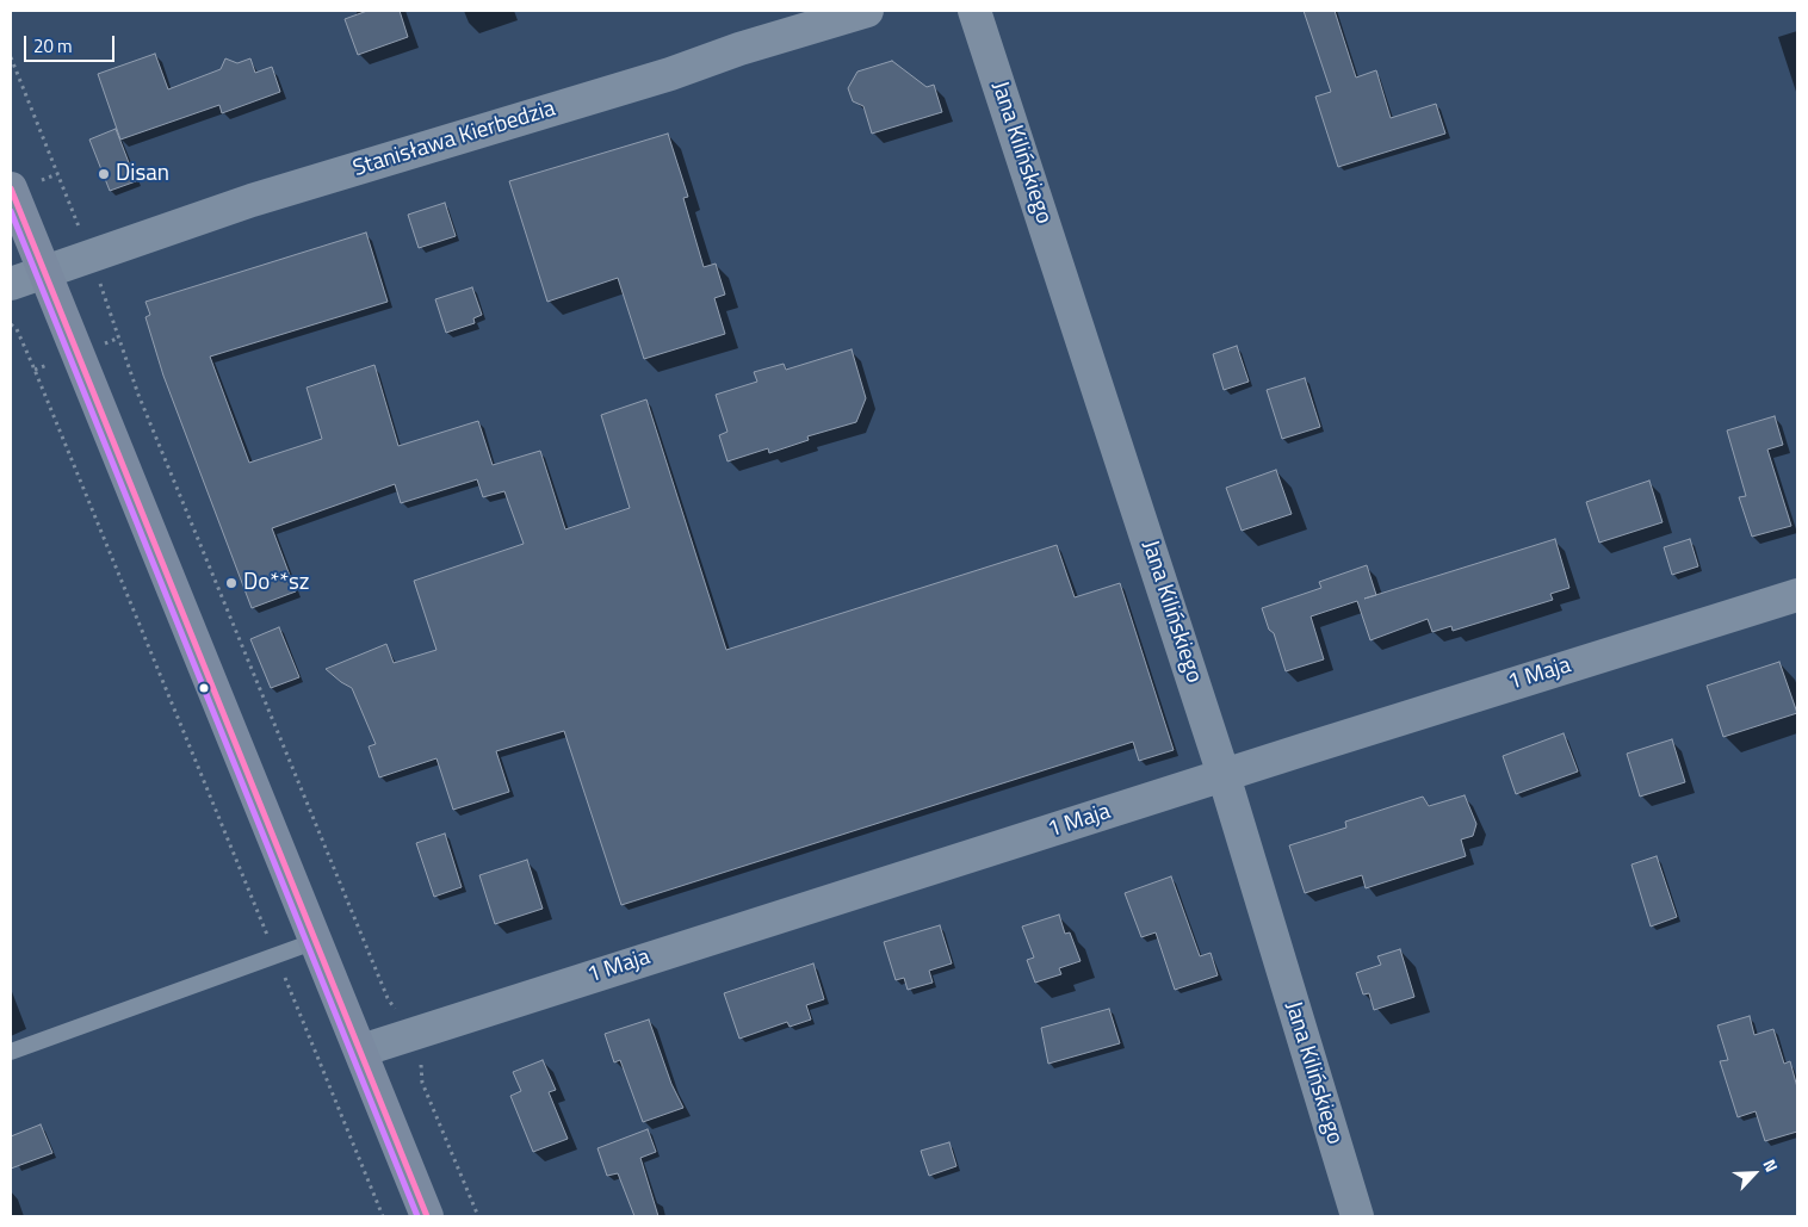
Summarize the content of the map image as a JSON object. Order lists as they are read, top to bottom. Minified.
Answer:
{"streets":{"street":["Stanisława Kierbedzia","Jana Kilińskiego","1 Maja"]},"crossings":[["Jana Kilińskiego","1 Maja"]],"places":["Disan","Do**sz"],"scale_bar":"20 m","north":"top right"}
